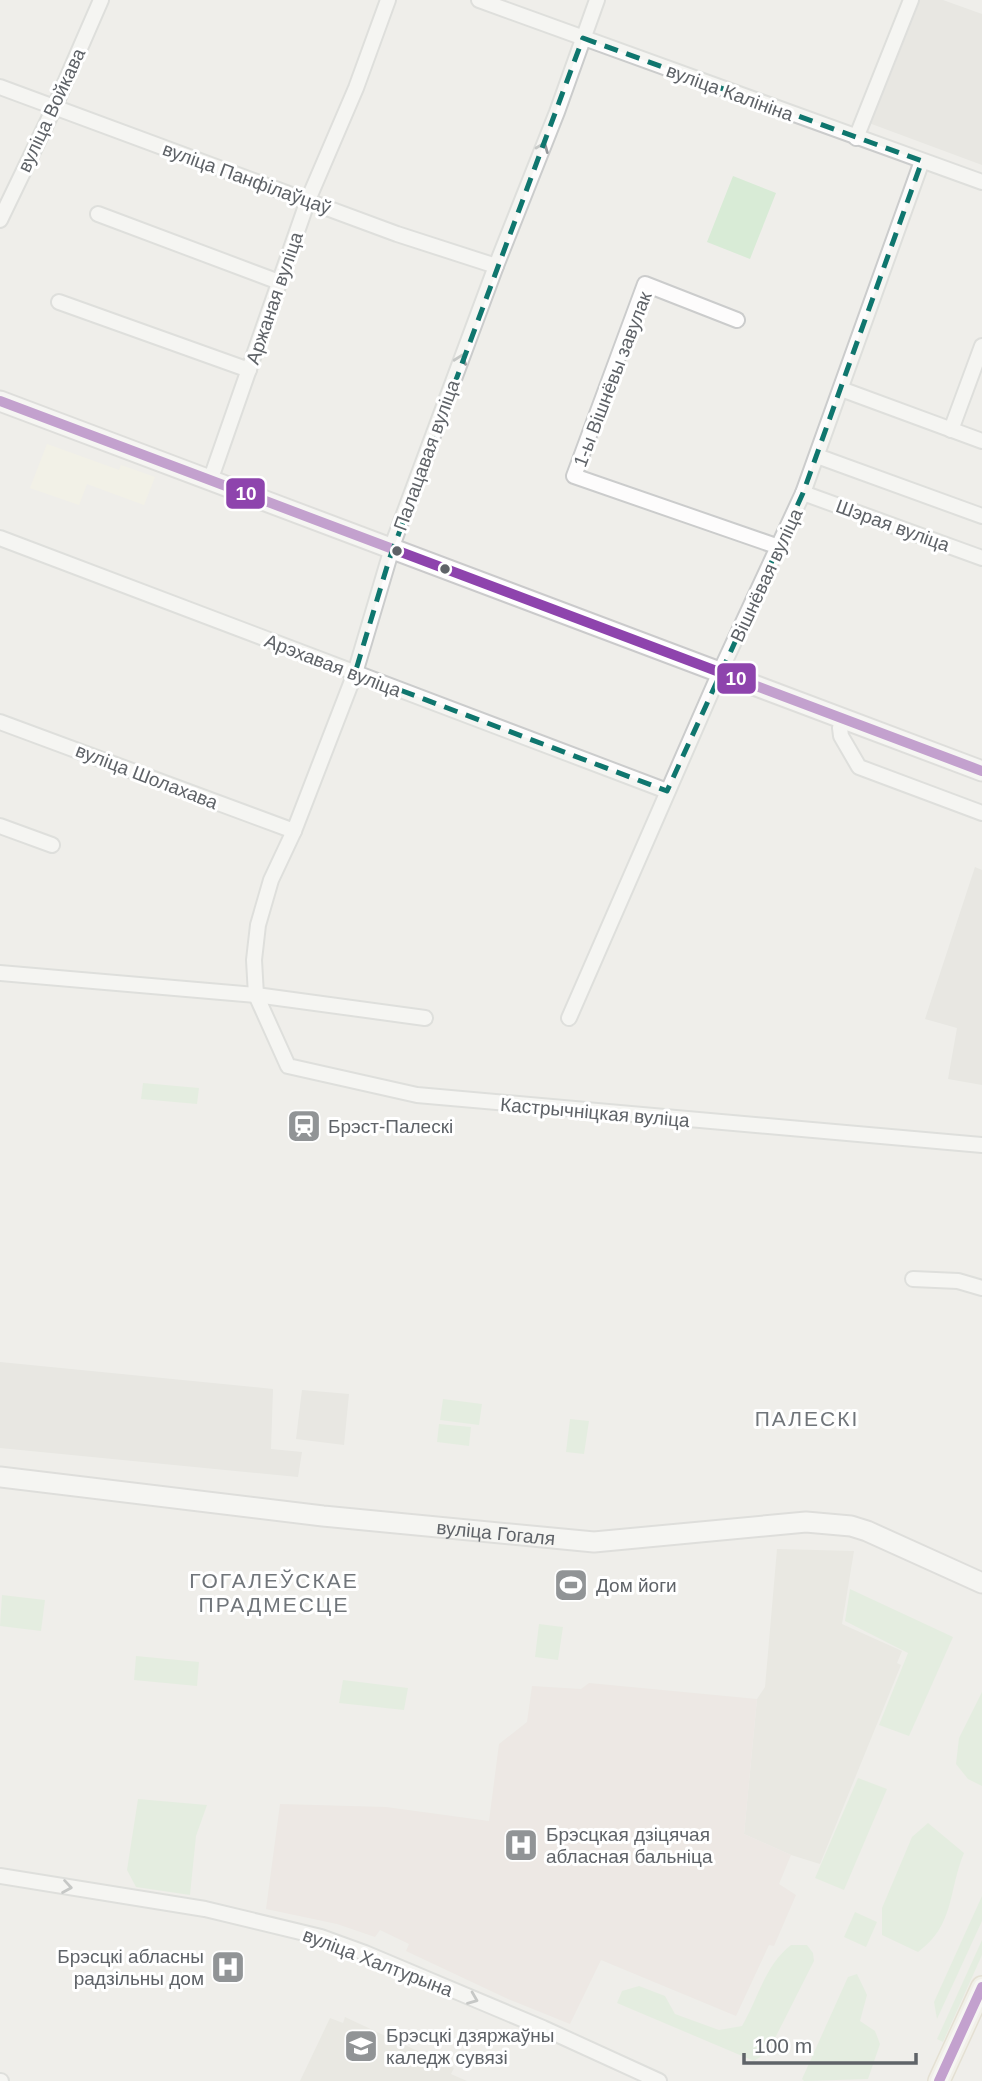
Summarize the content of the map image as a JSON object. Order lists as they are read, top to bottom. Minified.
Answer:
{"streets":{"street":["вуліца Калініна","вуліца Войкава","вуліца Панфілаўцаў","Аржаная вуліца","1-ы Вішнёвы завулак","Палацавая вуліца","Шэрая вуліца","Вішнёвая вуліца","Арэхавая вуліца","вуліца Шолахава","Кастрычніцкая вуліца","вуліца Гогаля","вуліца Халтурына"]},"crossings":[["вуліца Калініна","Палацавая вуліца"],["вуліца Калініна","Вішнёвая вуліца"],["вуліца Войкава","вуліца Панфілаўцаў"],["вуліца Панфілаўцаў","Аржаная вуліца"],["вуліца Панфілаўцаў","Палацавая вуліца"],["1-ы Вішнёвы завулак","Вішнёвая вуліца"],["Палацавая вуліца","Арэхавая вуліца"],["Палацавая вуліца","вуліца Шолахава"],["Палацавая вуліца","Кастрычніцкая вуліца"],["Шэрая вуліца","Вішнёвая вуліца"],["Вішнёвая вуліца","Арэхавая вуліца"]],"one_way":["Палацавая вуліца","вуліца Халтурына"],"districts":["ПАЛЕСКІ","ГОГАЛЕЎСКАЕ ПРАДМЕСЦЕ"],"places":{"station":["Брэст-Палескі"],"sports":["Дом йоги"],"hospital":["Брэсцкая дзіцячая абласная бальніца","Брэсцкі абласны радзільны дом"],"school or university":["Брэсцкі дзяржаўны каледж сувязі"]},"lines":["transit line 10"],"scale_bar":"100 m"}
